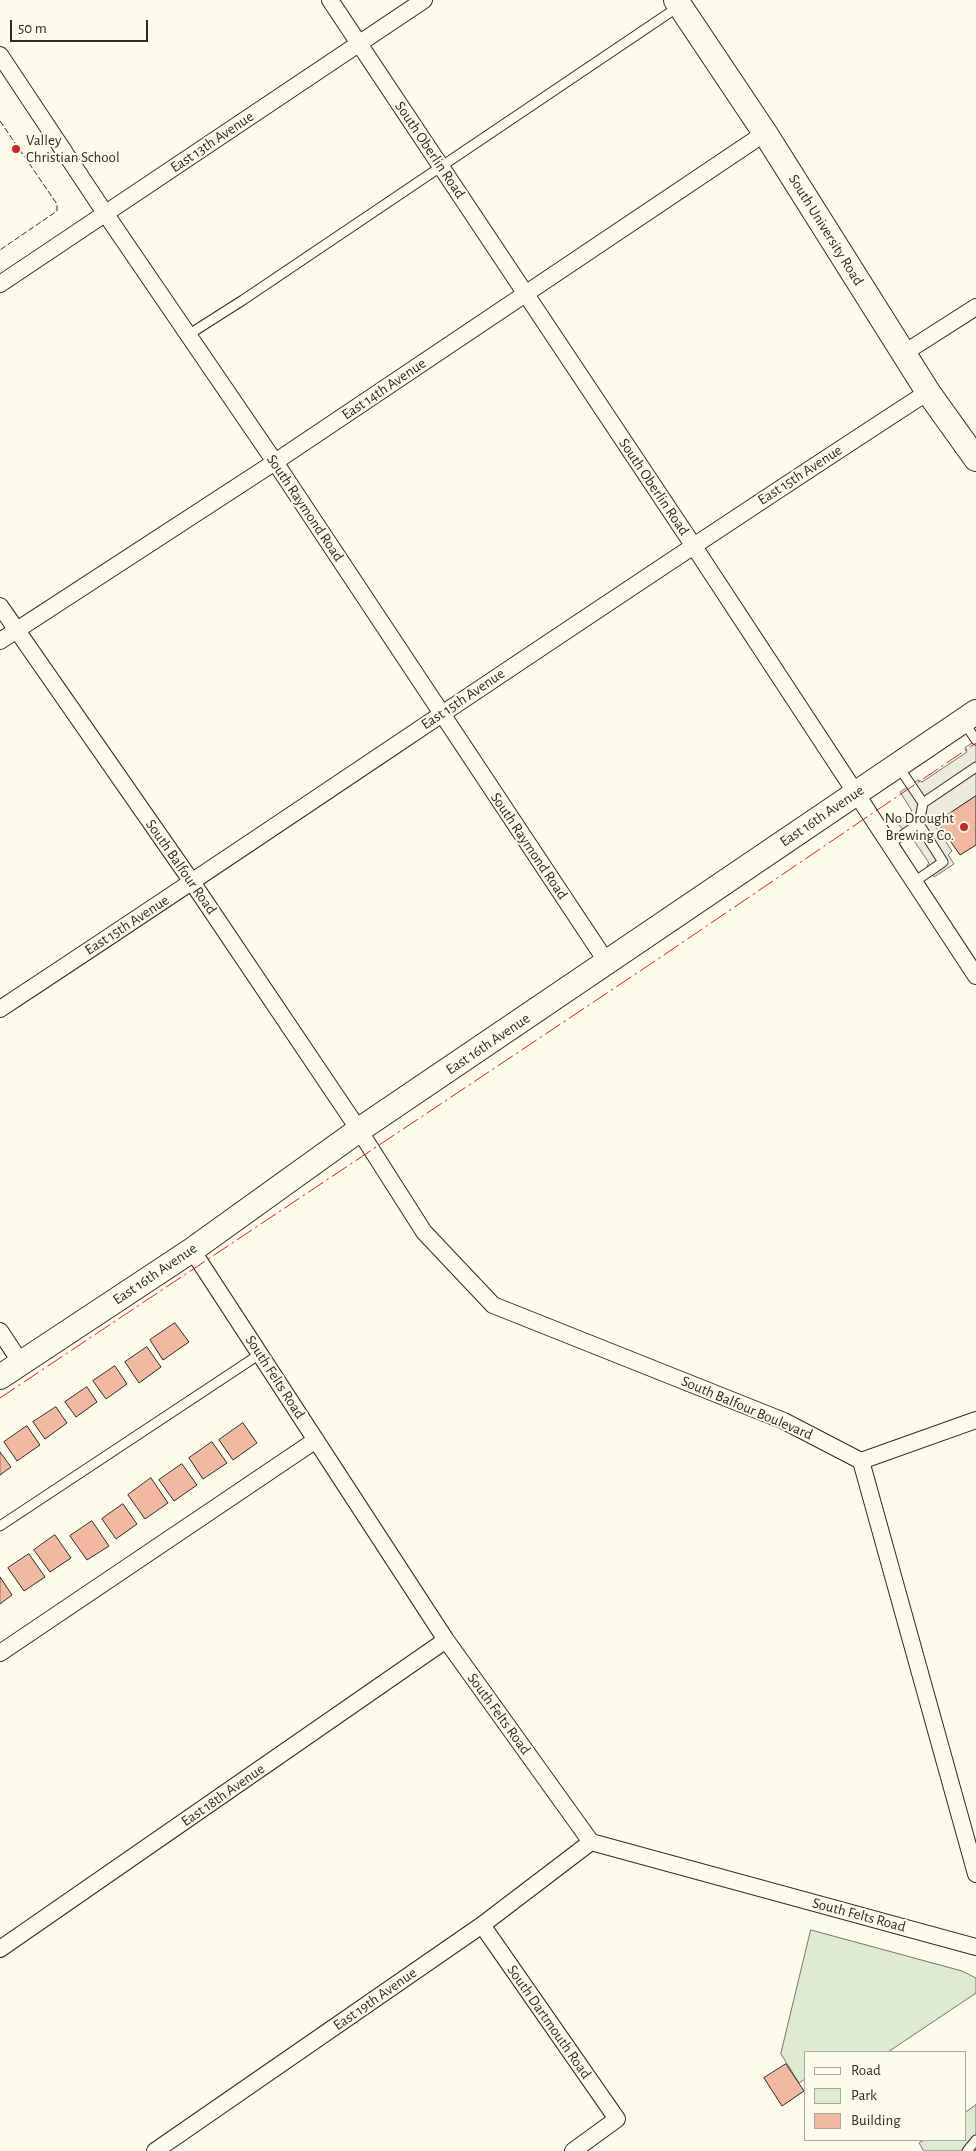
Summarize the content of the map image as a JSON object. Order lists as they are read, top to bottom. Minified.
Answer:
{"streets":{"main road":["South University Road","East 16th Avenue"],"street":["East 13th Avenue","South Oberlin Road","East 14th Avenue","East 15th Avenue","South Raymond Road","South Balfour Road","South Felts Road","South Balfour Boulevard","East 18th Avenue","East 19th Avenue","South Dartmouth Road"]},"crossings":[["East 13th Avenue","South Oberlin Road"],["East 13th Avenue","South Raymond Road"],["South Oberlin Road","East 14th Avenue"],["South Oberlin Road","East 15th Avenue"],["South Oberlin Road","East 16th Avenue"],["South University Road","East 14th Avenue"],["South University Road","East 15th Avenue"],["East 14th Avenue","South Raymond Road"],["East 14th Avenue","South Balfour Road"],["East 15th Avenue","South Raymond Road"],["East 15th Avenue","South Balfour Road"],["South Raymond Road","East 16th Avenue"],["East 16th Avenue","South Balfour Road"],["East 16th Avenue","South Felts Road"],["East 16th Avenue","South Balfour Boulevard"],["South Balfour Road","South Balfour Boulevard"],["South Felts Road","East 18th Avenue"],["South Felts Road","East 19th Avenue"],["East 19th Avenue","South Dartmouth Road"]],"places":["Valley Christian School","No Drought Brewing Co."],"legend":["Road","Park","Building"],"scale_bar":"50 m"}
